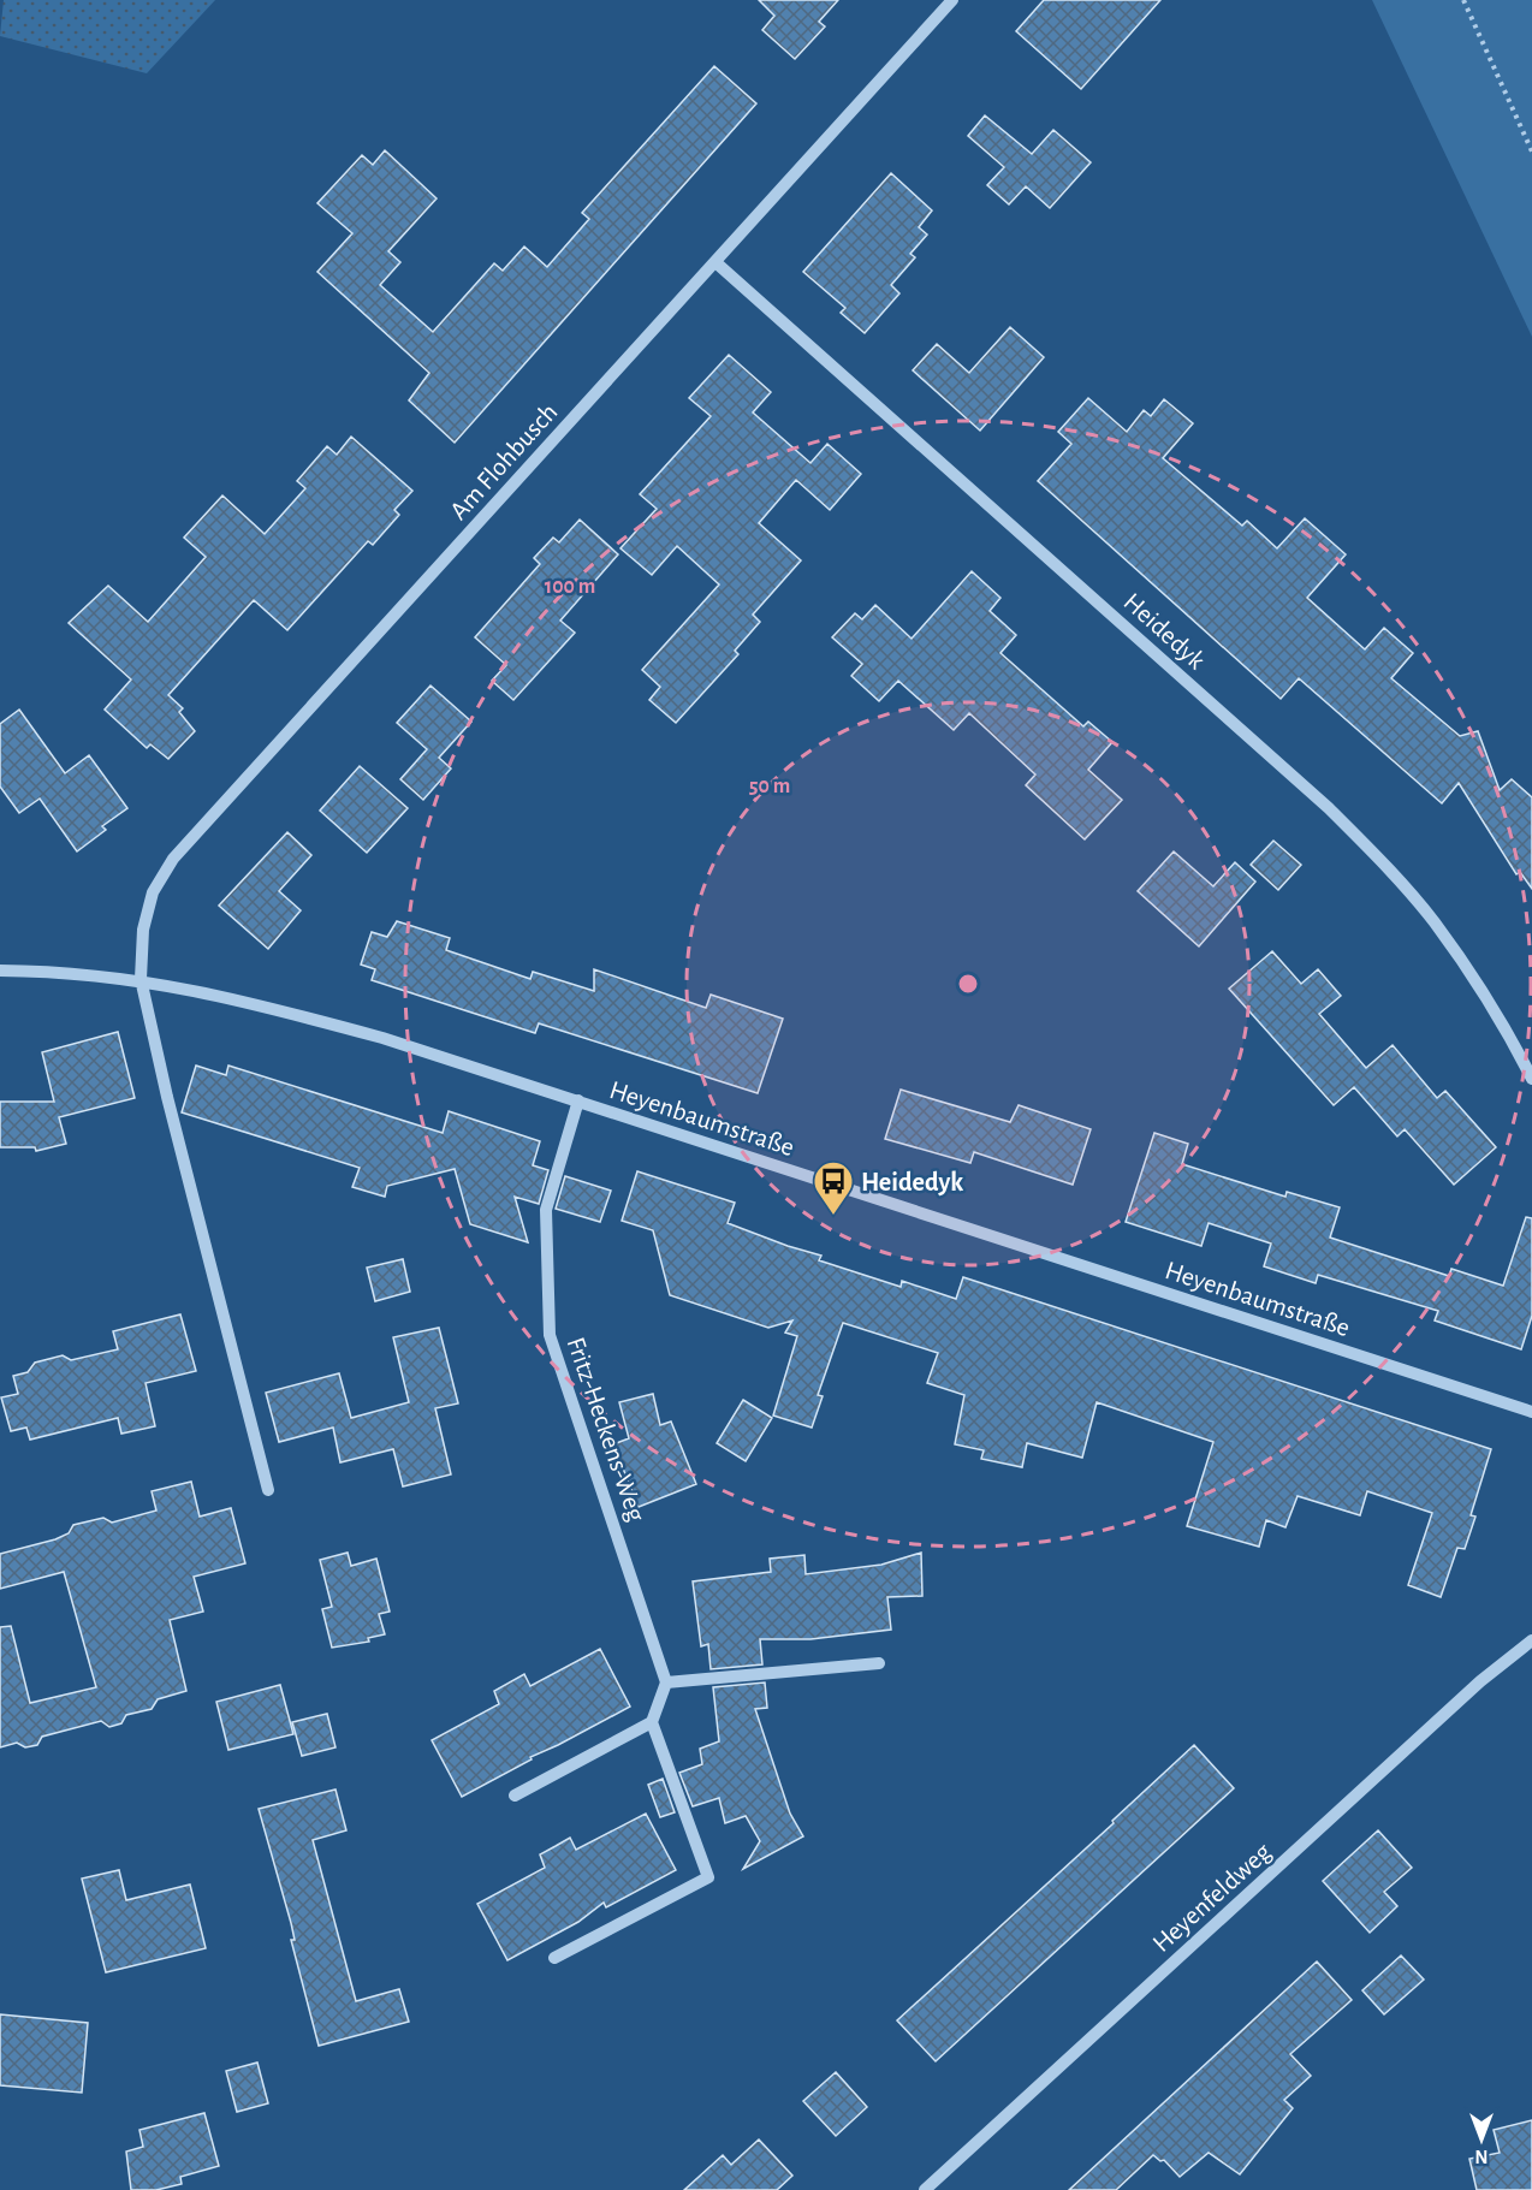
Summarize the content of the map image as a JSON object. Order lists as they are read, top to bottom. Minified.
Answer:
{"streets":{"street":["Am Flohbusch","Heidedyk","Heyenbaumstraße","Fritz-Heckens-Weg","Heyenfeldweg"]},"crossings":[["Am Flohbusch","Heidedyk"],["Am Flohbusch","Heyenbaumstraße"],["Heyenbaumstraße","Fritz-Heckens-Weg"]],"places":{"bus stop":["Heidedyk"]},"north":"bottom","rings":["100 m","50 m"]}
